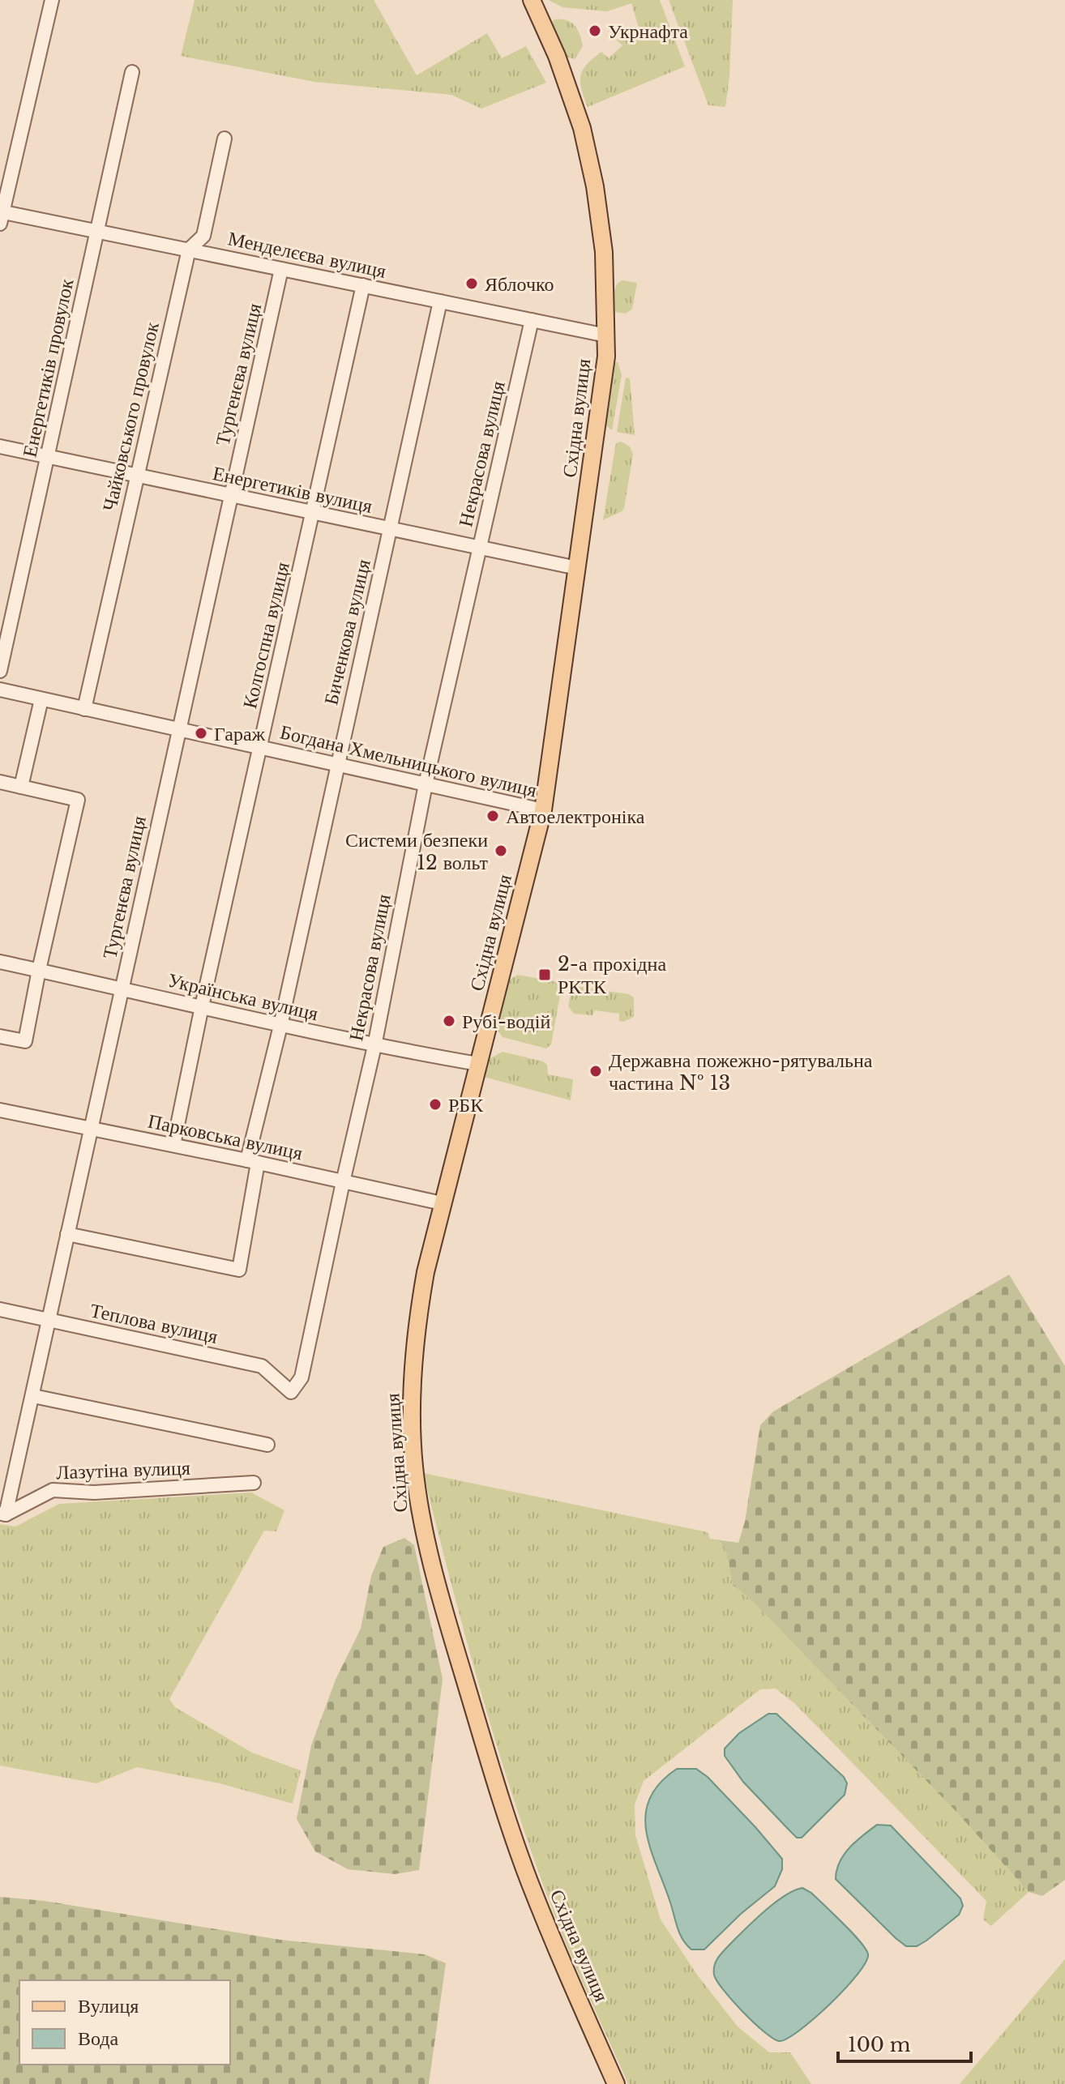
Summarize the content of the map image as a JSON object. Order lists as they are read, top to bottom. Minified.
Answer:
{"streets":{"main road":["Східна вулиця"],"street":["Менделєєва вулиця","Енергетиків провулок","Тургенєва вулиця","Чайковського провулок","Некрасова вулиця","Енергетиків вулиця","Биченкова вулиця","Колгоспна вулиця","Богдана Хмельницького вулиця","Українська вулиця","Парковська вулиця","Теплова вулиця","Лазутіна вулиця"]},"crossings":[["Менделєєва вулиця","Енергетиків провулок"],["Менделєєва вулиця","Тургенєва вулиця"],["Менделєєва вулиця","Чайковського провулок"],["Менделєєва вулиця","Східна вулиця"],["Менделєєва вулиця","Некрасова вулиця"],["Менделєєва вулиця","Биченкова вулиця"],["Менделєєва вулиця","Колгоспна вулиця"],["Енергетиків провулок","Енергетиків вулиця"],["Тургенєва вулиця","Енергетиків вулиця"],["Тургенєва вулиця","Биченкова вулиця"],["Тургенєва вулиця","Богдана Хмельницького вулиця"],["Тургенєва вулиця","Українська вулиця"],["Тургенєва вулиця","Парковська вулиця"],["Тургенєва вулиця","Теплова вулиця"],["Тургенєва вулиця","Лазутіна вулиця"],["Чайковського провулок","Енергетиків вулиця"],["Чайковського провулок","Богдана Хмельницького вулиця"],["Східна вулиця","Енергетиків вулиця"],["Східна вулиця","Богдана Хмельницького вулиця"],["Східна вулиця","Українська вулиця"],["Східна вулиця","Парковська вулиця"],["Некрасова вулиця","Енергетиків вулиця"],["Некрасова вулиця","Богдана Хмельницького вулиця"],["Некрасова вулиця","Українська вулиця"],["Некрасова вулиця","Парковська вулиця"],["Некрасова вулиця","Теплова вулиця"],["Енергетиків вулиця","Биченкова вулиця"],["Енергетиків вулиця","Колгоспна вулиця"],["Биченкова вулиця","Богдана Хмельницького вулиця"],["Биченкова вулиця","Українська вулиця"],["Биченкова вулиця","Парковська вулиця"],["Колгоспна вулиця","Богдана Хмельницького вулиця"],["Колгоспна вулиця","Українська вулиця"],["Колгоспна вулиця","Парковська вулиця"]],"places":{"other":["Укрнафта","Яблочко","Гараж","Автоелектроніка","Системи безпеки 12 вольт","Рубі-водій","Державна пожежно-рятувальна частина № 13","РБК"],"transit":["2-а прохідна РКТК"]},"legend":["Вулиця","Вода"],"scale_bar":"100 m"}
